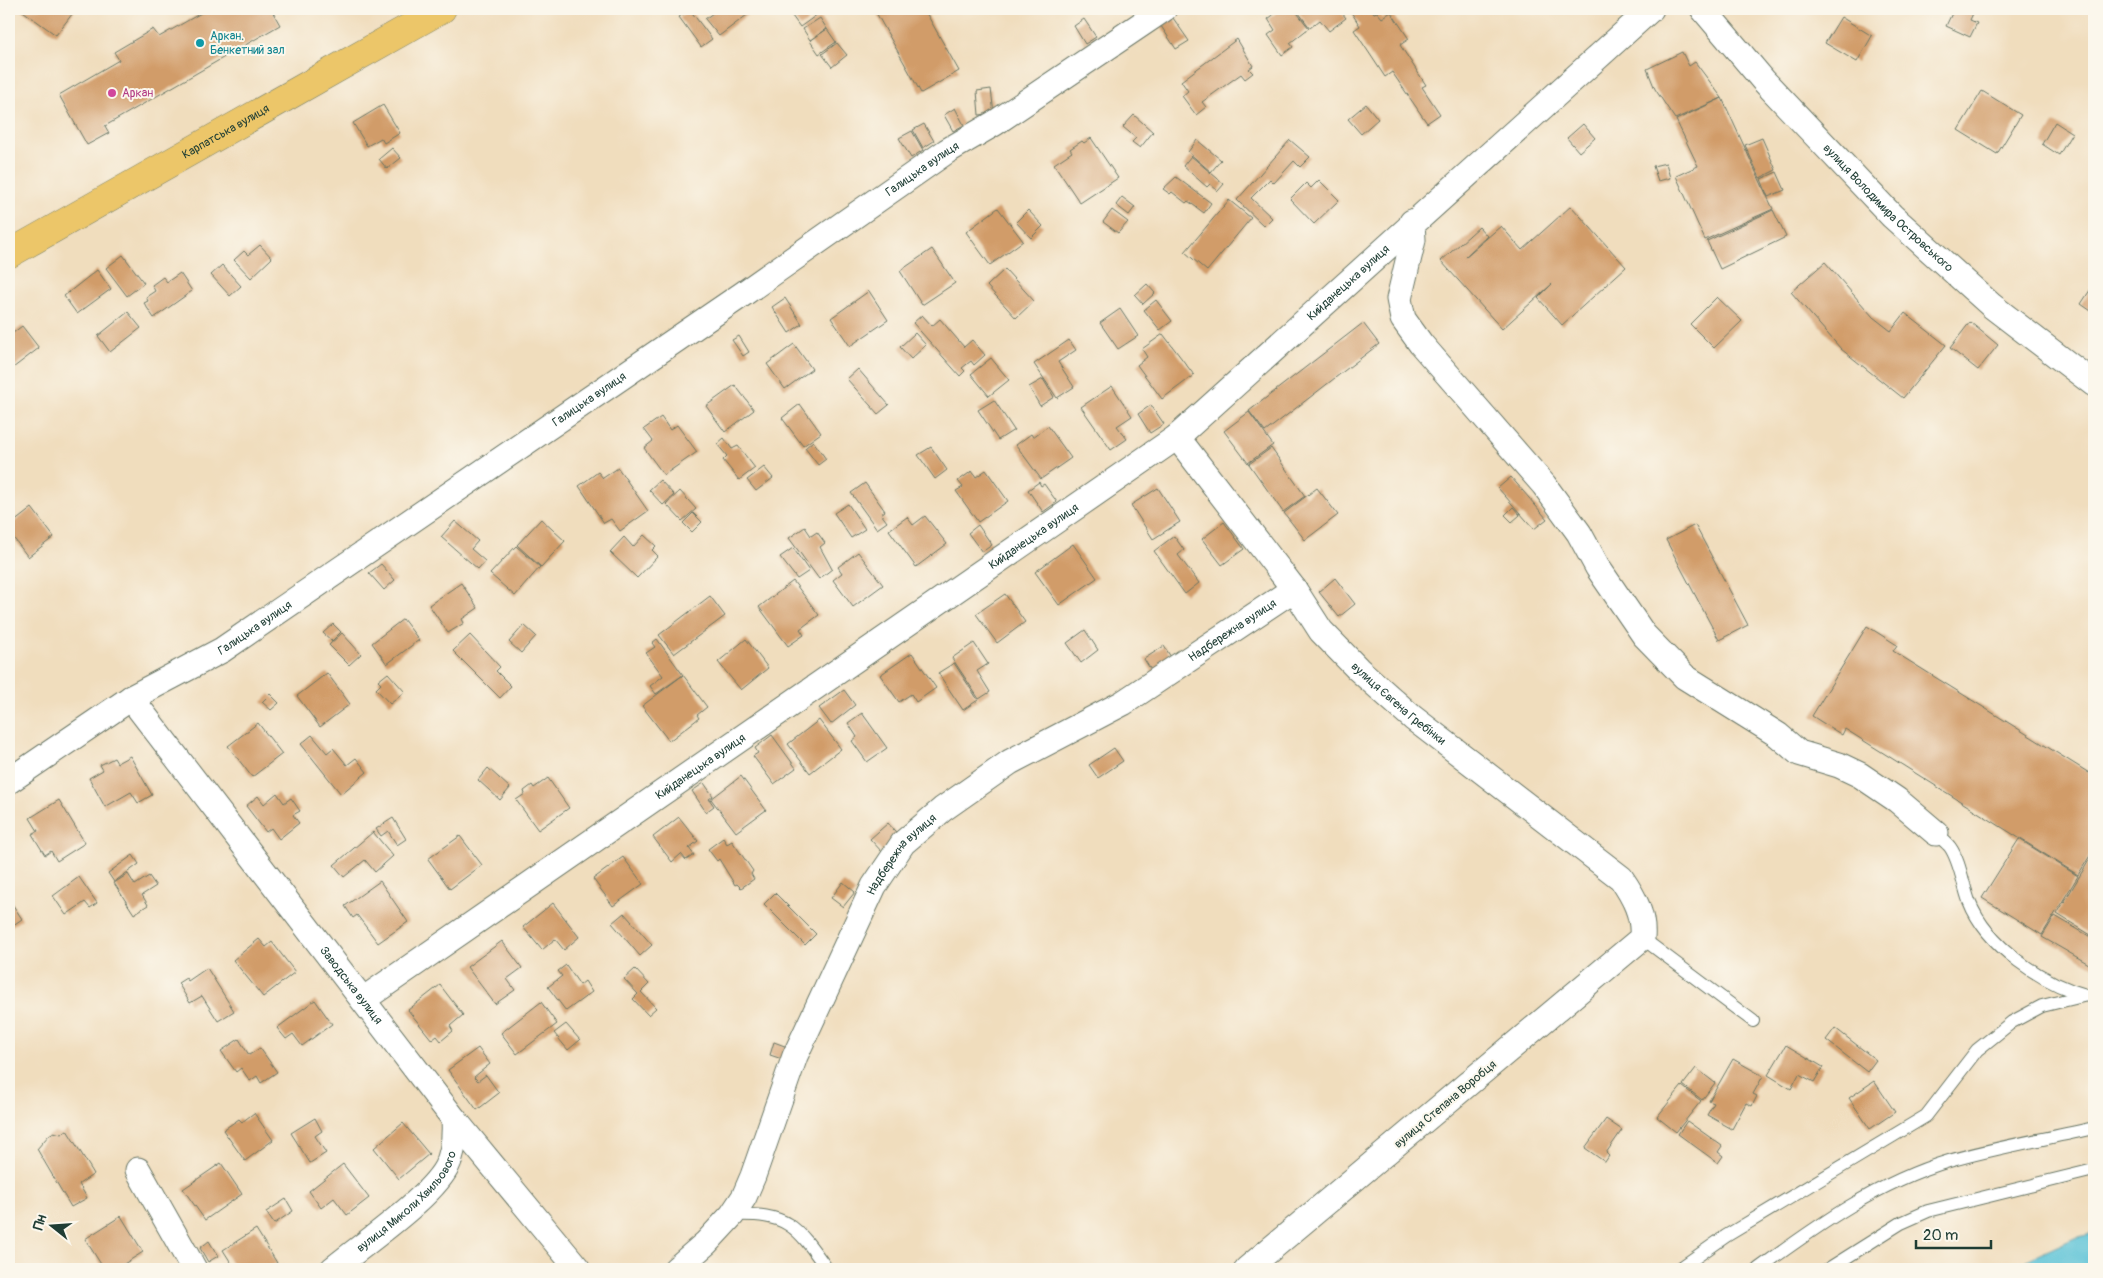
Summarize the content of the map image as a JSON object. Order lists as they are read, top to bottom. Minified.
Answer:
{"streets":{"main road":["Карпатська вулиця"],"street":["Галицька вулиця","вулиця Володимира Островського","Кийданецька вулиця","Надбережна вулиця","вулиця Євгена Гребінки","Заводська вулиця","вулиця Степана Воробця","вулиця Миколи Хвильового"]},"crossings":[["Галицька вулиця","Заводська вулиця"],["Кийданецька вулиця","вулиця Євгена Гребінки"],["Кийданецька вулиця","Заводська вулиця"],["Надбережна вулиця","вулиця Євгена Гребінки"],["вулиця Євгена Гребінки","вулиця Степана Воробця"],["Заводська вулиця","вулиця Миколи Хвильового"]],"places":["Аркан. Бенкетний зал","Аркан"],"scale_bar":"20 m","north":"left"}
